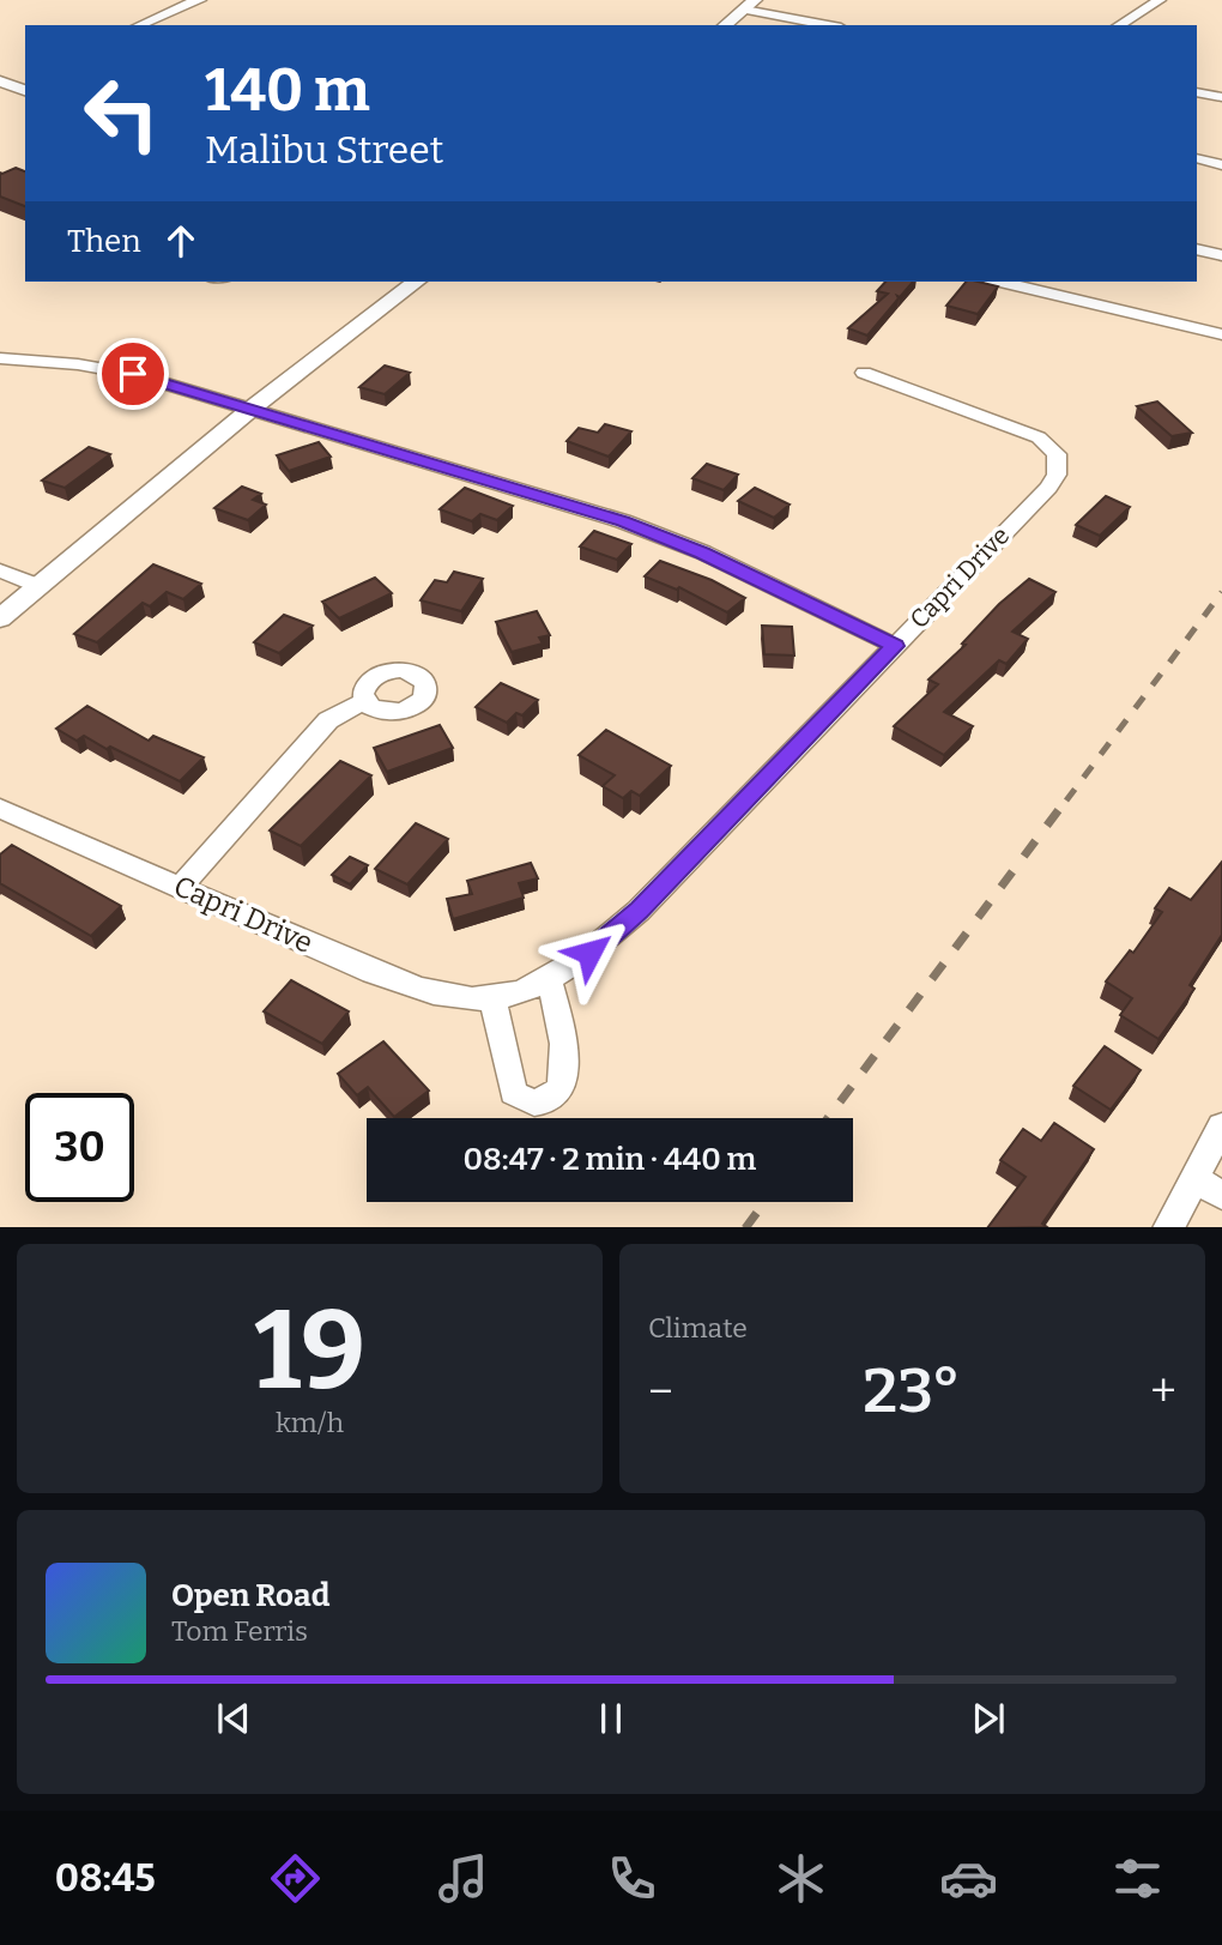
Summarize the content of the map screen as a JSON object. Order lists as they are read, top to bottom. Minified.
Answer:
{"streets":{"street":["Capri Drive"]},"page":{"turn":["140 m","Malibu Street"],"then":"Then","limit":"30","trip":"08:47 · 2 min · 440 m","tile":[["19","km/h"],"Climate"],"heat":["−","23°","+"],"song":["Open Road","Tom Ferris"],"tabs":"08:45"}}
